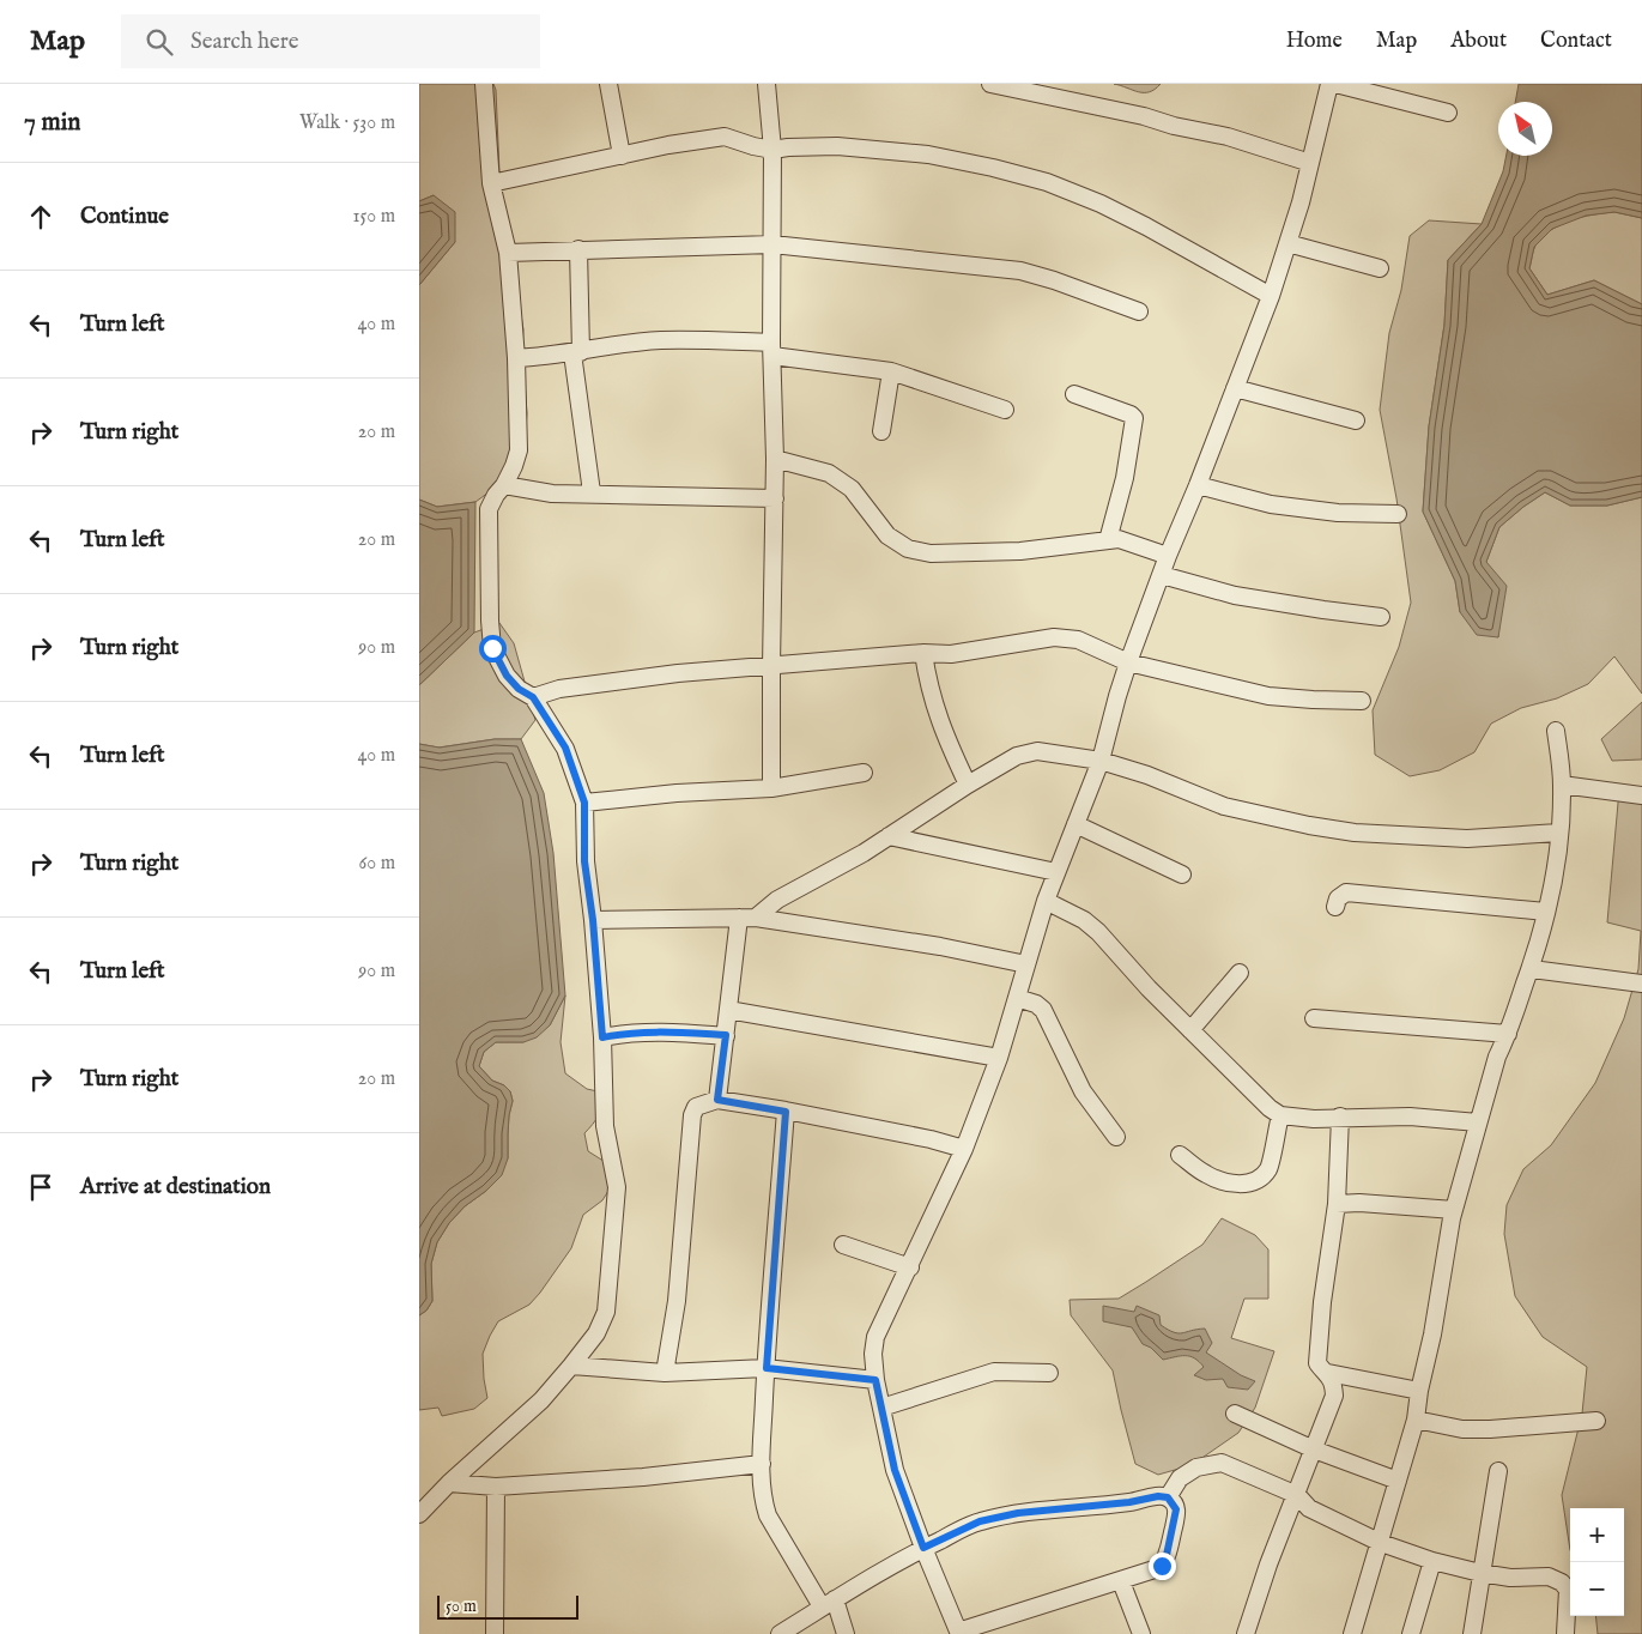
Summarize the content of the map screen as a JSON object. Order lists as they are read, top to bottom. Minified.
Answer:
{"scale_bar":"50 m","north":"top left","page":{"header":"Map","search":"Search here","nav":["Home","Map","About","Contact"],"heading":["7 min","Walk · 530 m"],"list":[["Continue","150 m"],["Turn left","40 m"],["Turn right","20 m"],["Turn left","20 m"],["Turn right","90 m"],["Turn left","40 m"],["Turn right","60 m"],["Turn left","90 m"],["Turn right","20 m"],"Arrive at destination"],"map_buttons":["+","−"],"scale":"50 m"}}
